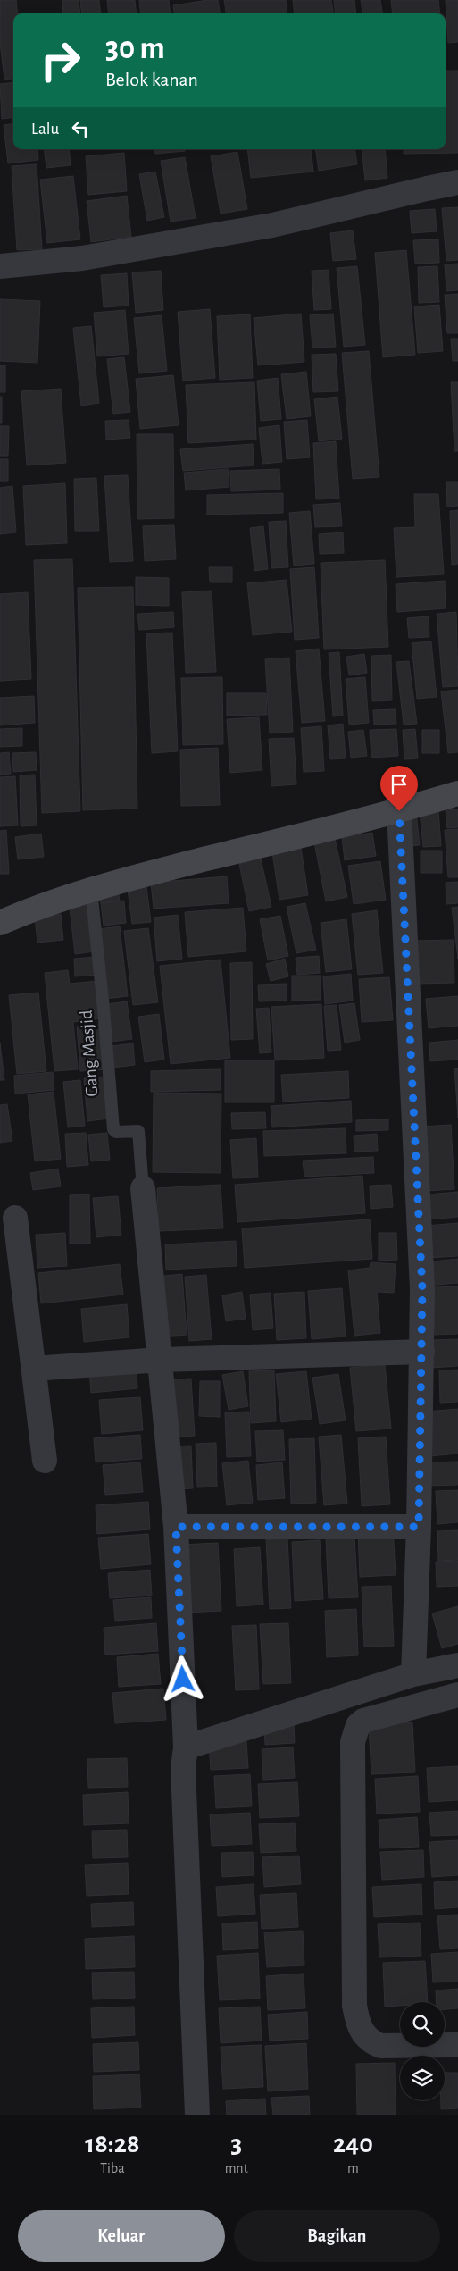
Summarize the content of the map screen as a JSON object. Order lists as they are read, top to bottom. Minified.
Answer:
{"streets":{"lane":["Gang Masjid"]},"page":{"turn":["30 m","Belok kanan"],"then":"Lalu","eta":["18:28","Tiba","3","mnt","240","m"],"buttons":["Keluar","Bagikan"]}}
